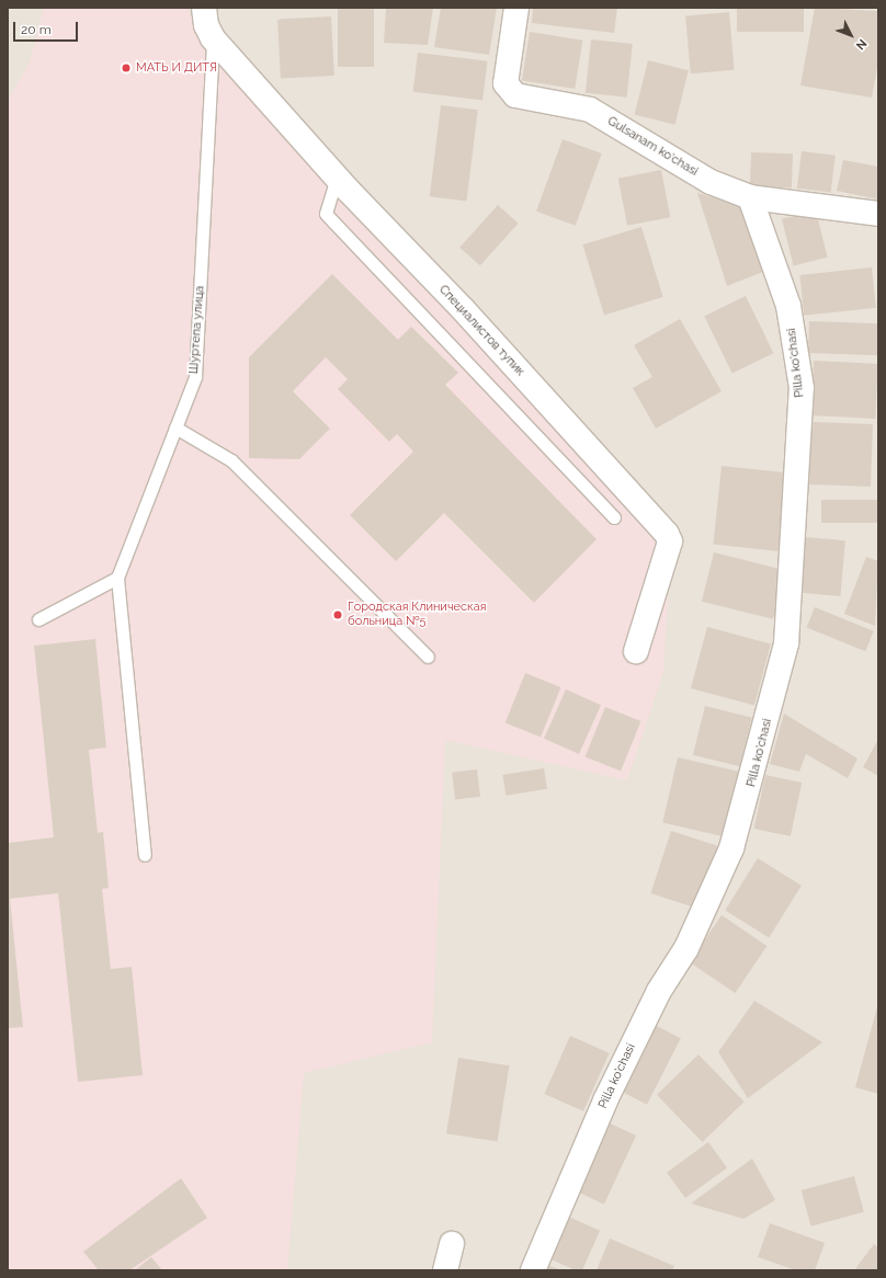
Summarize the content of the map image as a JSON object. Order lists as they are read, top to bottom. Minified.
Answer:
{"streets":{"street":["Gulsanam ko'chasi","Шуртепа улица","Специалистов тупик","Pilla ko'chasi"]},"crossings":[["Gulsanam ko'chasi","Pilla ko'chasi"],["Шуртепа улица","Специалистов тупик"]],"places":["МАТЬ И ДИТЯ","Городская Клиническая больница №5"],"scale_bar":"20 m","north":"bottom right"}
